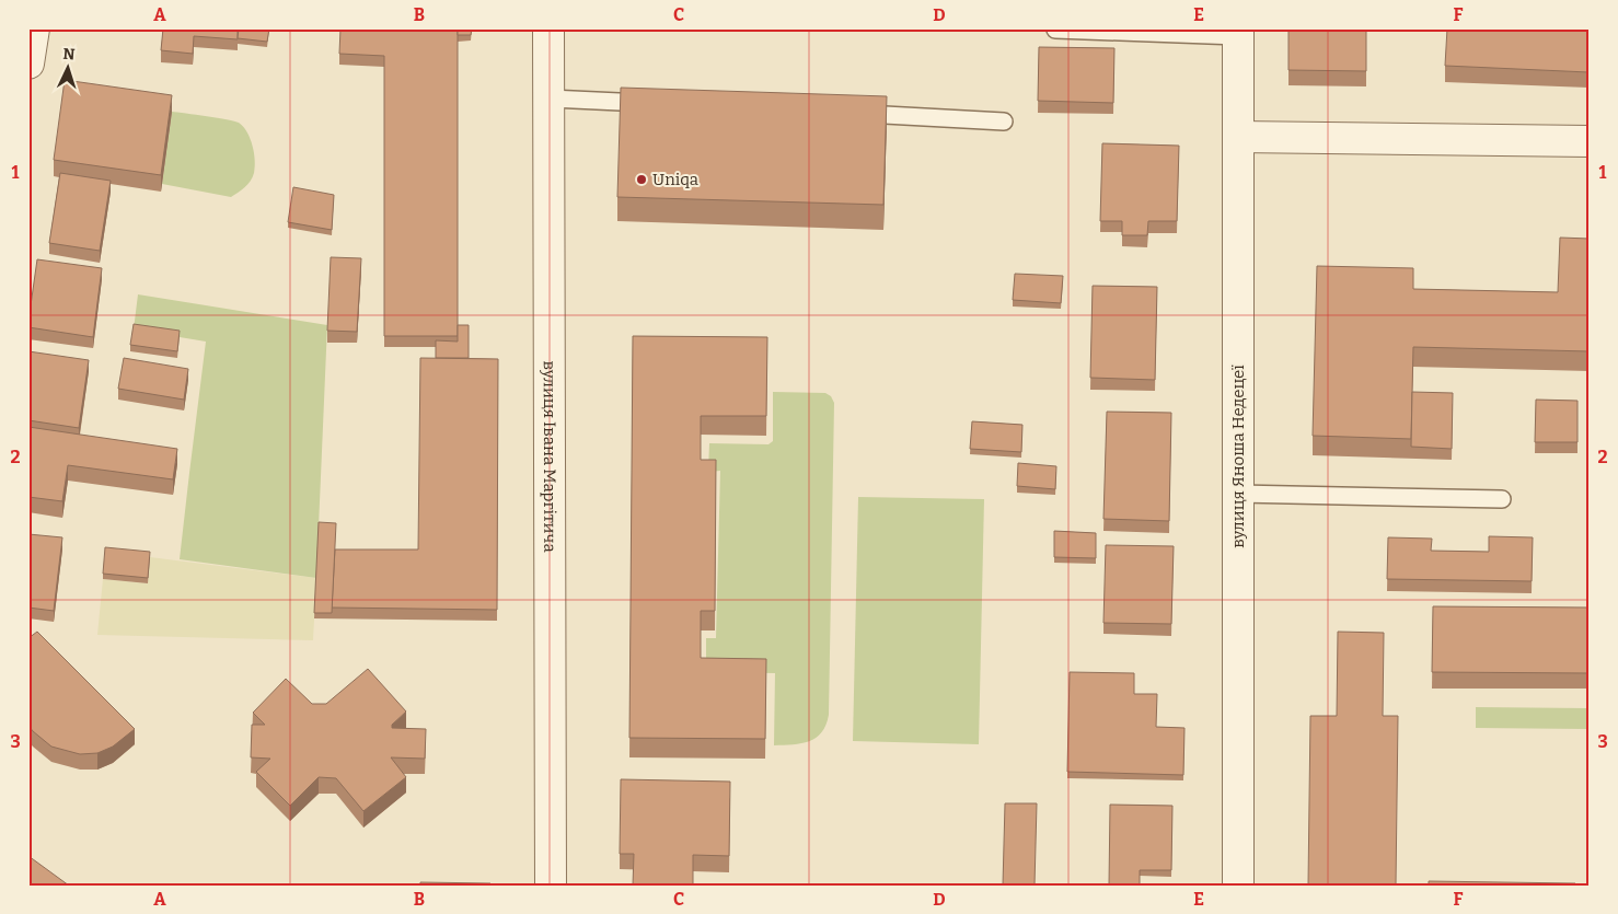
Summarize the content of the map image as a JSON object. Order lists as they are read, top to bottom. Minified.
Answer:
{"streets":{"street":["вулиця Івана Маргітича","вулиця Яноша Недецеї"]},"places":["Uniqa"],"north":"top","grid":{"columns":["A","B","C","D","E","F"],"rows":["1","2","3"]}}
